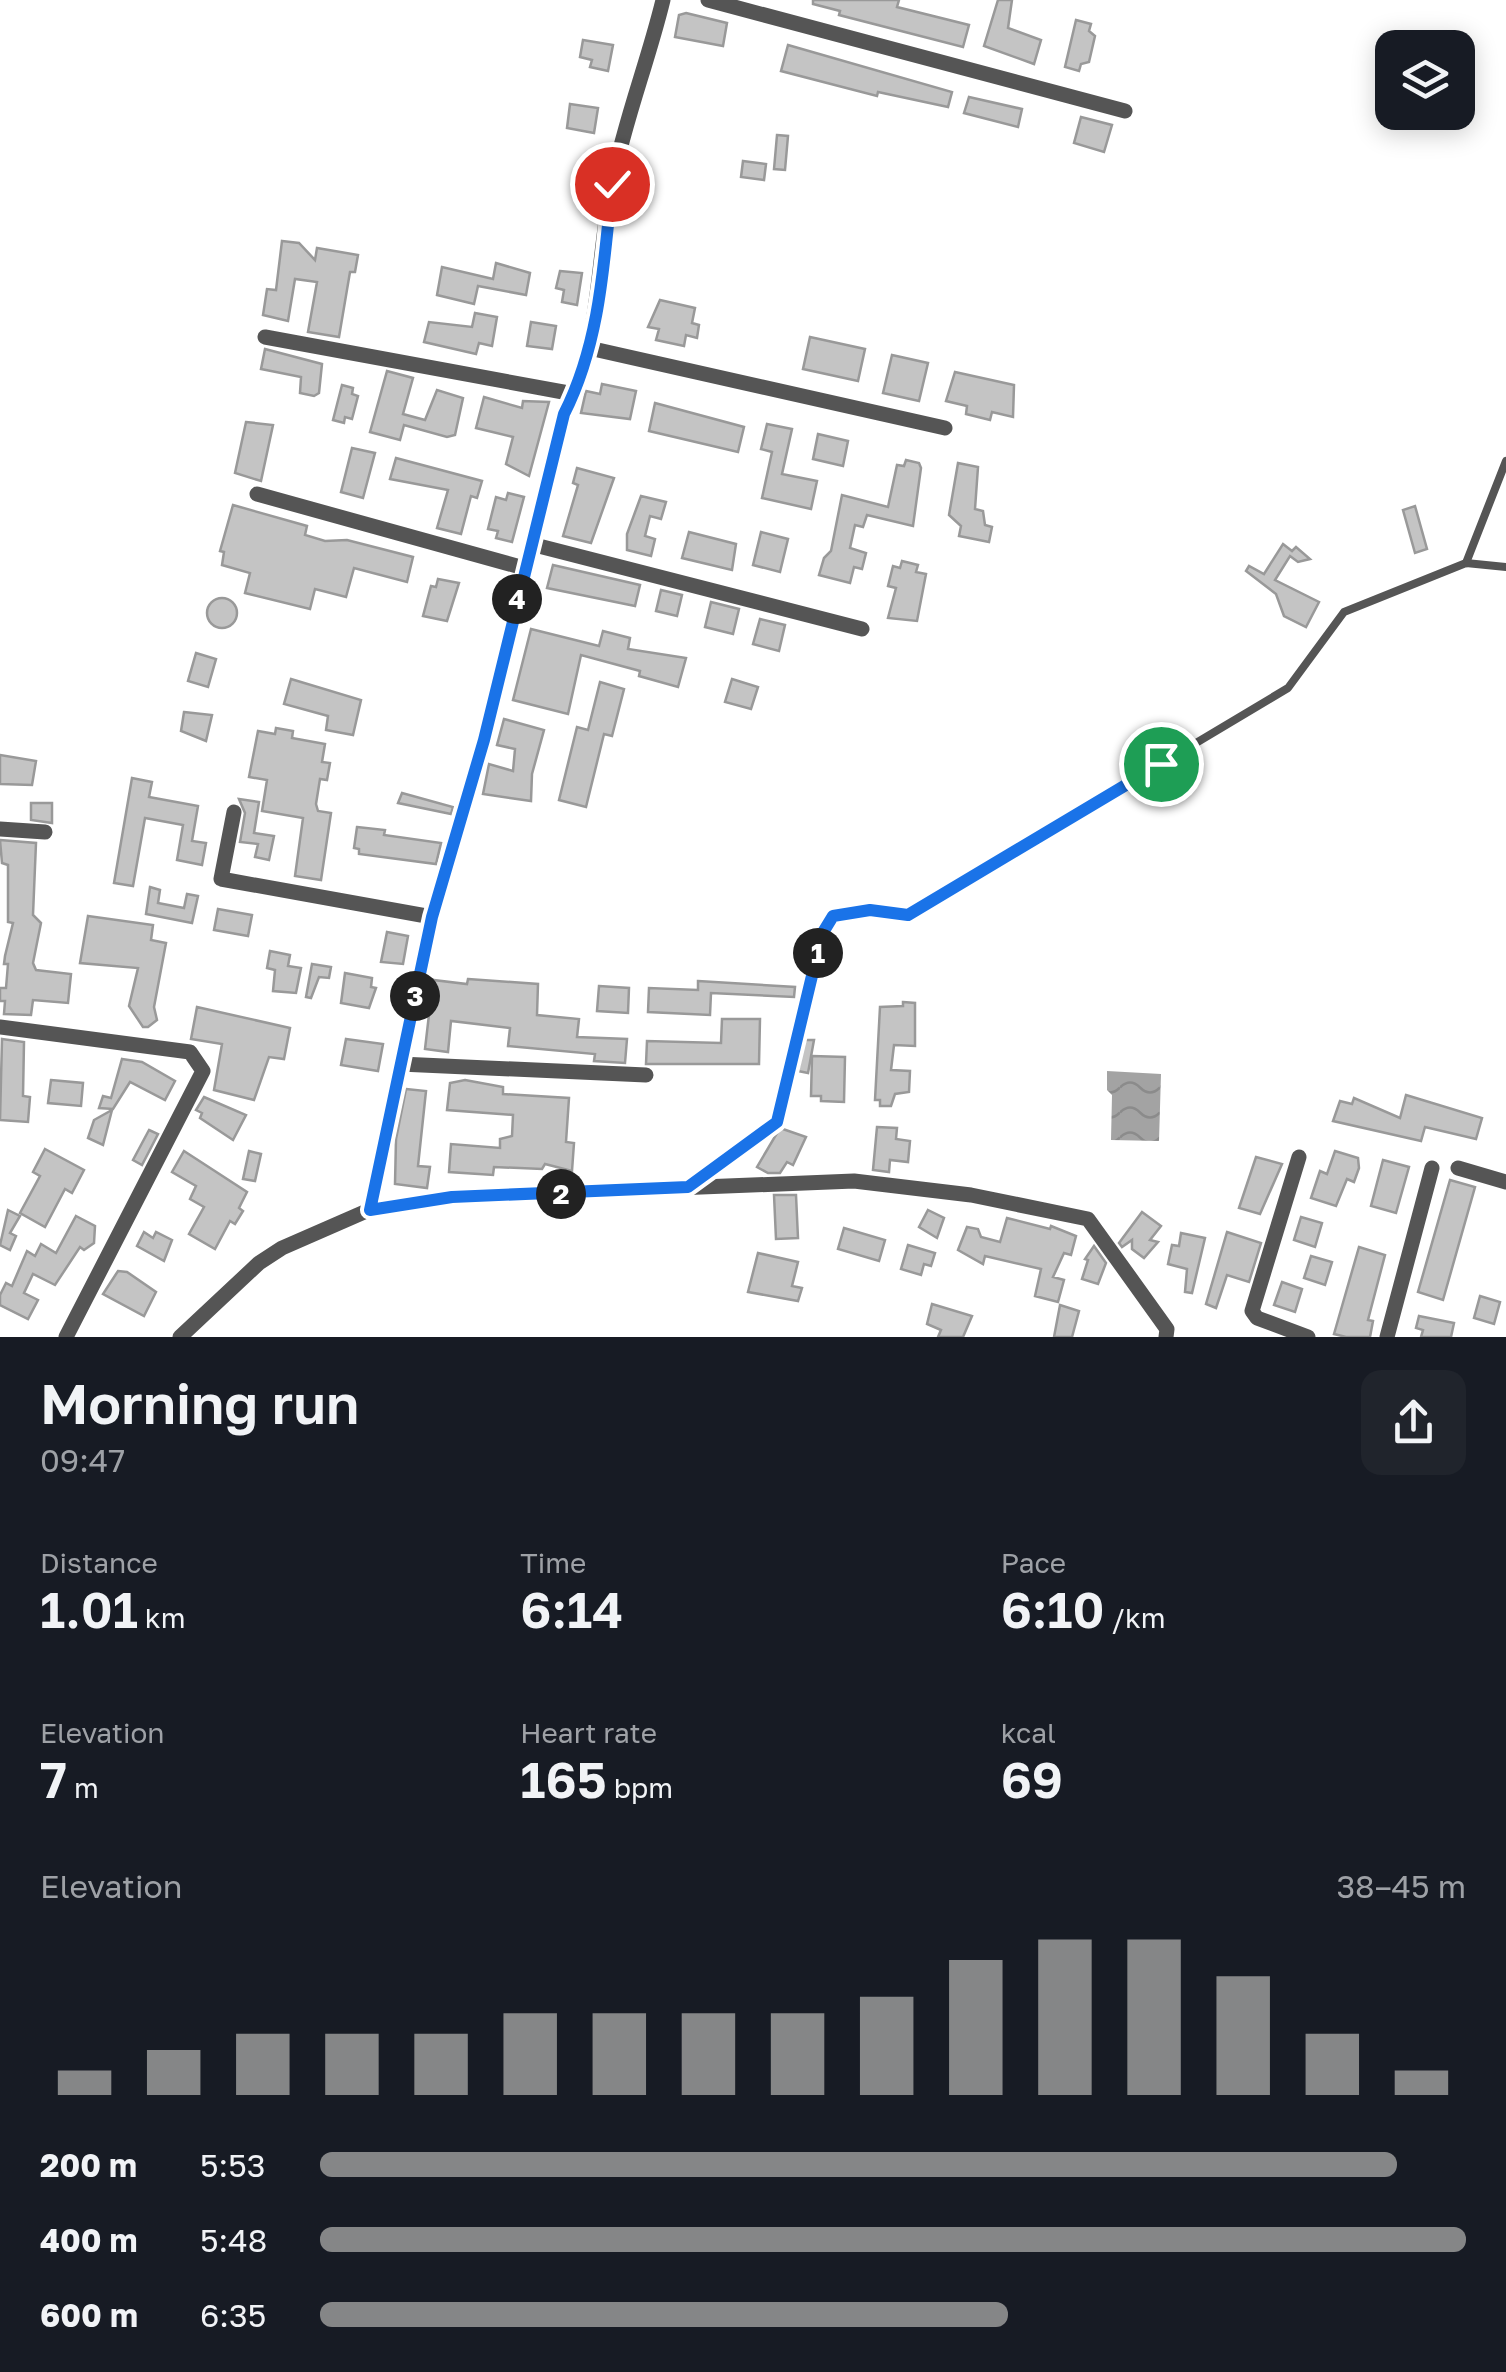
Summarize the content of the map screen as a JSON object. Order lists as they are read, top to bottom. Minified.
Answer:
{"page":{"pins":["4","1","3","2"],"heading":["Morning run","09:47"],"stats":[["Distance","1.01 km"],["Time","6:14"],["Pace","6:10 /km"],["Elevation","7 m"],["Heart rate","165 bpm"],["kcal","69"]],"chart":["Elevation","38–45 m"],"list":[{"name":"200 m","note":"5:53"},{"name":"400 m","note":"5:48"},{"name":"600 m","note":"6:35"}]}}
